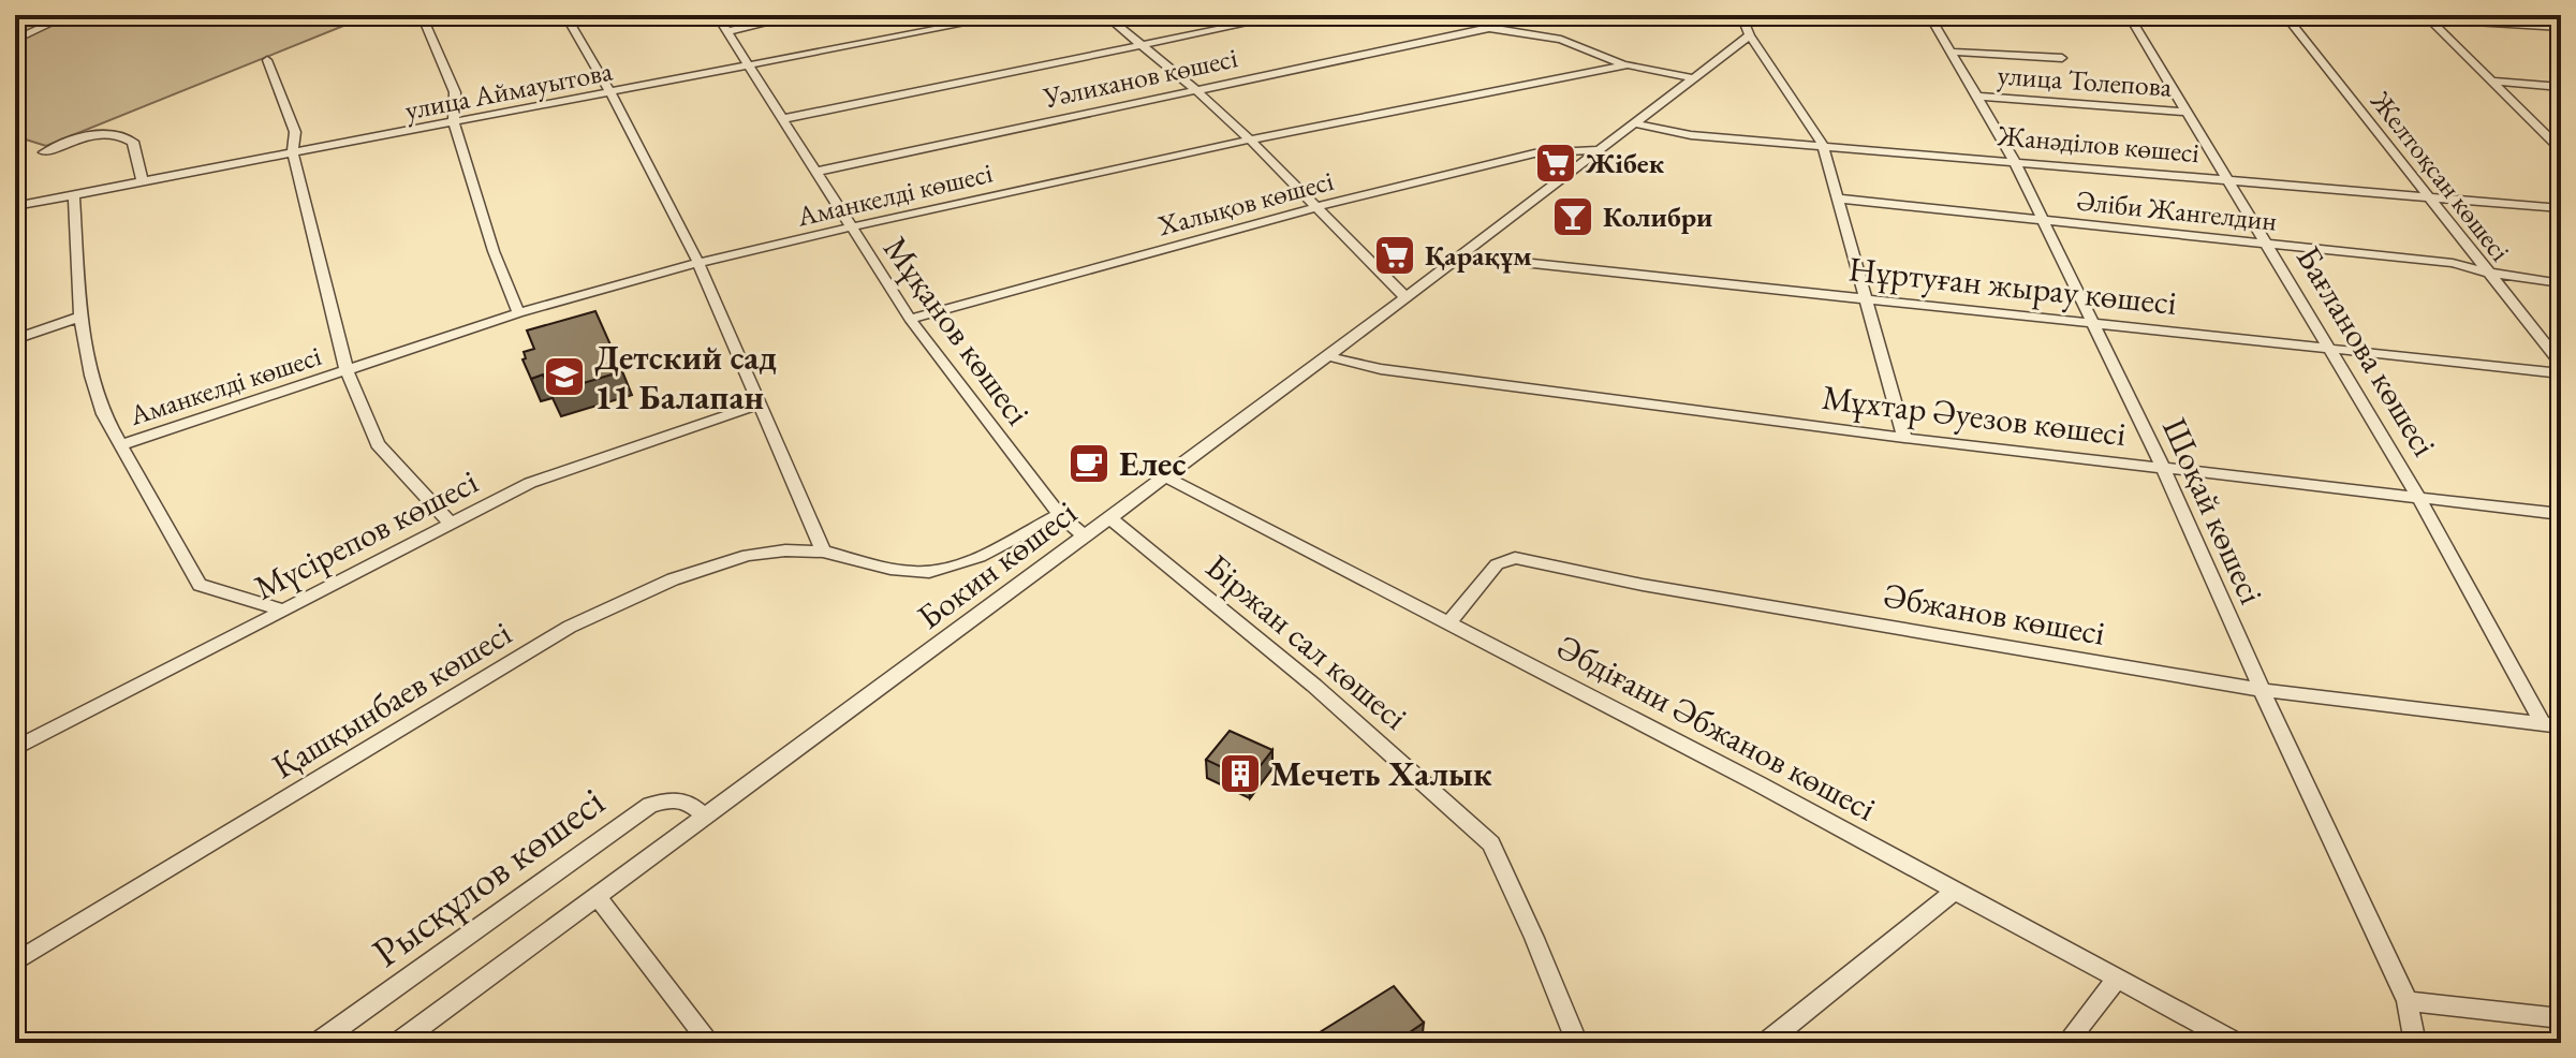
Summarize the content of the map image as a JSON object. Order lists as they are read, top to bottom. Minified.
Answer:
{"streets":{"street":["Уәлиханов көшесі","улица Толепова","улица Аймауытова","Жанәділов көшесі","Желтоқсан көшесі","Аманкелді көшесі","Халықов көшесі","Әліби Жангелдин","Нұртуған жырау көшесі","Мұқанов көшесі","Бағланова көшесі","Мұхтар Әуезов көшесі","Шоқай көшесі","Мүсірепов көшесі","Бокин көшесі","Әбжанов көшесі","Біржан сал көшесі","Қашқынбаев көшесі","Әбдіғани Әбжанов көшесі","Рысқұлов көшесі"]},"crossings":[["Уәлиханов көшесі","Аманкелді көшесі"],["Уәлиханов көшесі","Мұқанов көшесі"],["улица Толепова","Бағланова көшесі"],["улица Толепова","Шоқай көшесі"],["улица Аймауытова","Мұқанов көшесі"],["Жанәділов көшесі","Желтоқсан көшесі"],["Жанәділов көшесі","Бағланова көшесі"],["Жанәділов көшесі","Шоқай көшесі"],["Жанәділов көшесі","Бокин көшесі"],["Желтоқсан көшесі","Әліби Жангелдин"],["Аманкелді көшесі","Мұқанов көшесі"],["Аманкелді көшесі","Бокин көшесі"],["Халықов көшесі","Мұқанов көшесі"],["Халықов көшесі","Бокин көшесі"],["Әліби Жангелдин","Бағланова көшесі"],["Әліби Жангелдин","Шоқай көшесі"],["Нұртуған жырау көшесі","Бағланова көшесі"],["Нұртуған жырау көшесі","Шоқай көшесі"],["Нұртуған жырау көшесі","Бокин көшесі"],["Мұқанов көшесі","Бокин көшесі"],["Мұқанов көшесі","Қашқынбаев көшесі"],["Бағланова көшесі","Мұхтар Әуезов көшесі"],["Бағланова көшесі","Әбжанов көшесі"],["Мұхтар Әуезов көшесі","Шоқай көшесі"],["Мұхтар Әуезов көшесі","Бокин көшесі"],["Шоқай көшесі","Әбжанов көшесі"],["Бокин көшесі","Біржан сал көшесі"],["Бокин көшесі","Әбдіғани Әбжанов көшесі"],["Бокин көшесі","Рысқұлов көшесі"],["Әбжанов көшесі","Әбдіғани Әбжанов көшесі"]],"places":{"supermarket":["Жібек","Қарақұм"],"bar":["Колибри"],"school or university":["Детский сад 11 Балапан"],"cafe":["Елес"],"building":["Мечеть Халык"]}}
